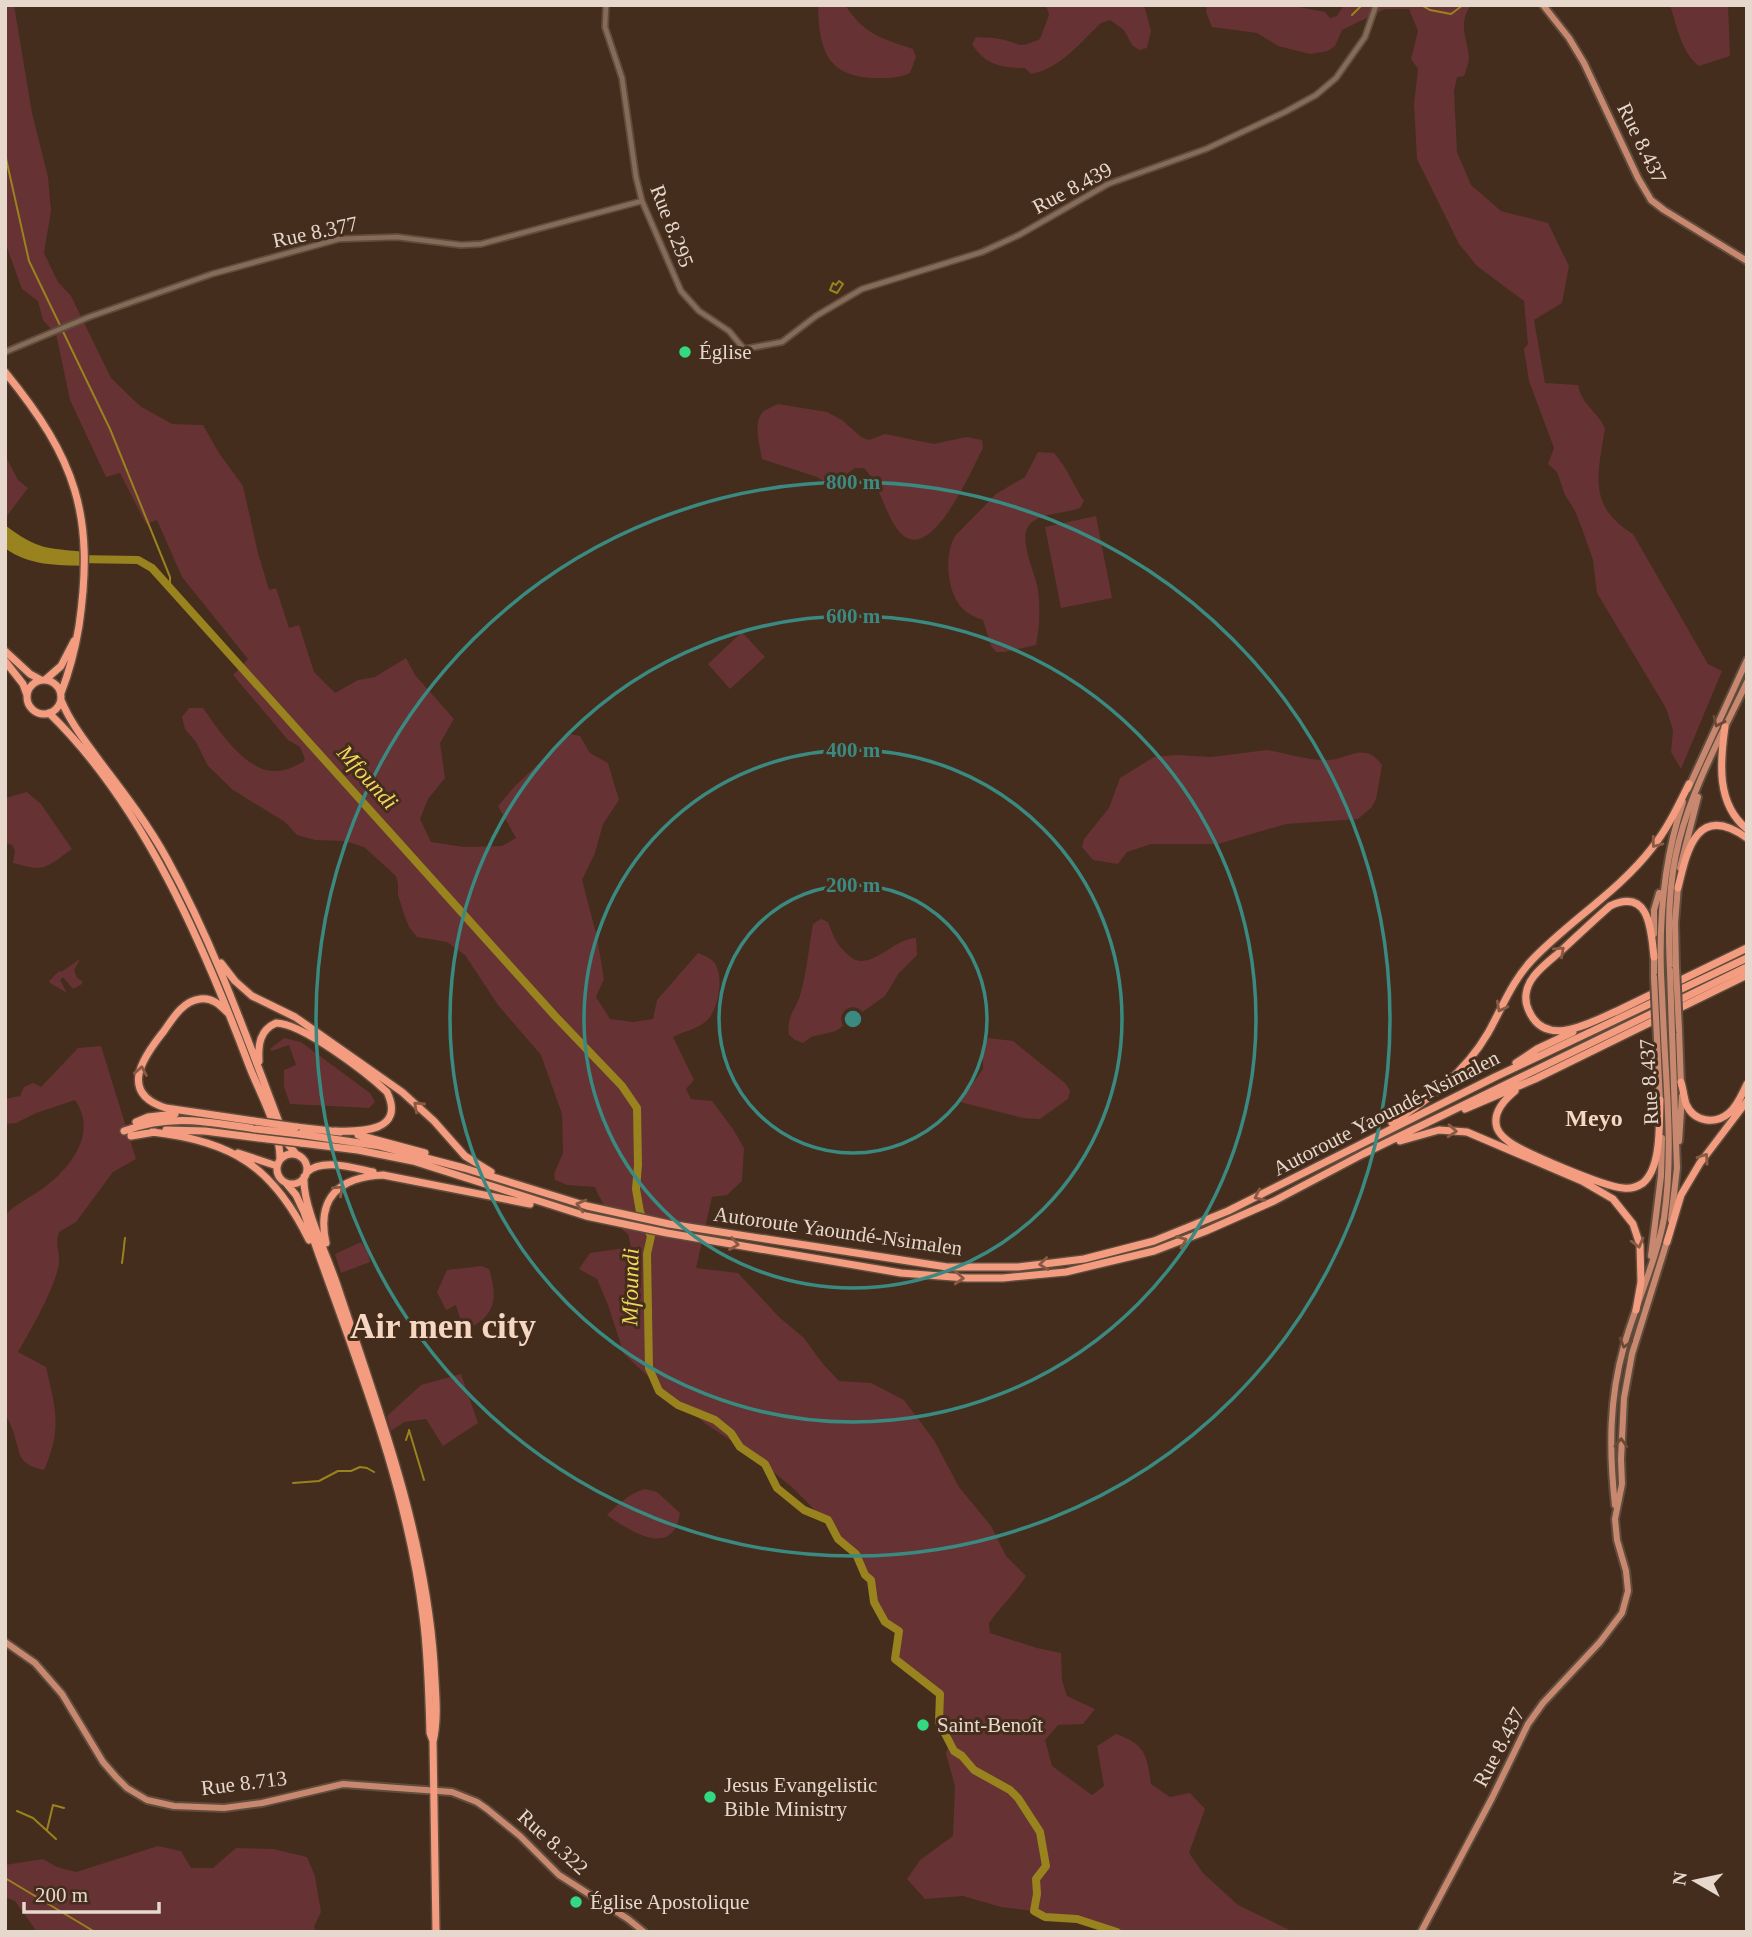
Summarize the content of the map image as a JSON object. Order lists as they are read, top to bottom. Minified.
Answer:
{"streets":{"highway":["Autoroute Yaoundé-Nsimalen"],"main road":["Rue 8.437","Rue 8.713","Rue 8.322"],"street":["Rue 8.439","Rue 8.295","Rue 8.377"]},"crossings":[["Rue 8.439","Rue 8.295"],["Rue 8.295","Rue 8.377"],["Rue 8.713","Rue 8.322"]],"districts":["Meyo","Air men city"],"water":["Mfoundi"],"places":["Église","Saint-Benoît","Jesus Evangelistic Bible Ministry","Église Apostolique"],"scale_bar":"200 m","north":"left","rings":["800 m","600 m","400 m","200 m"]}
